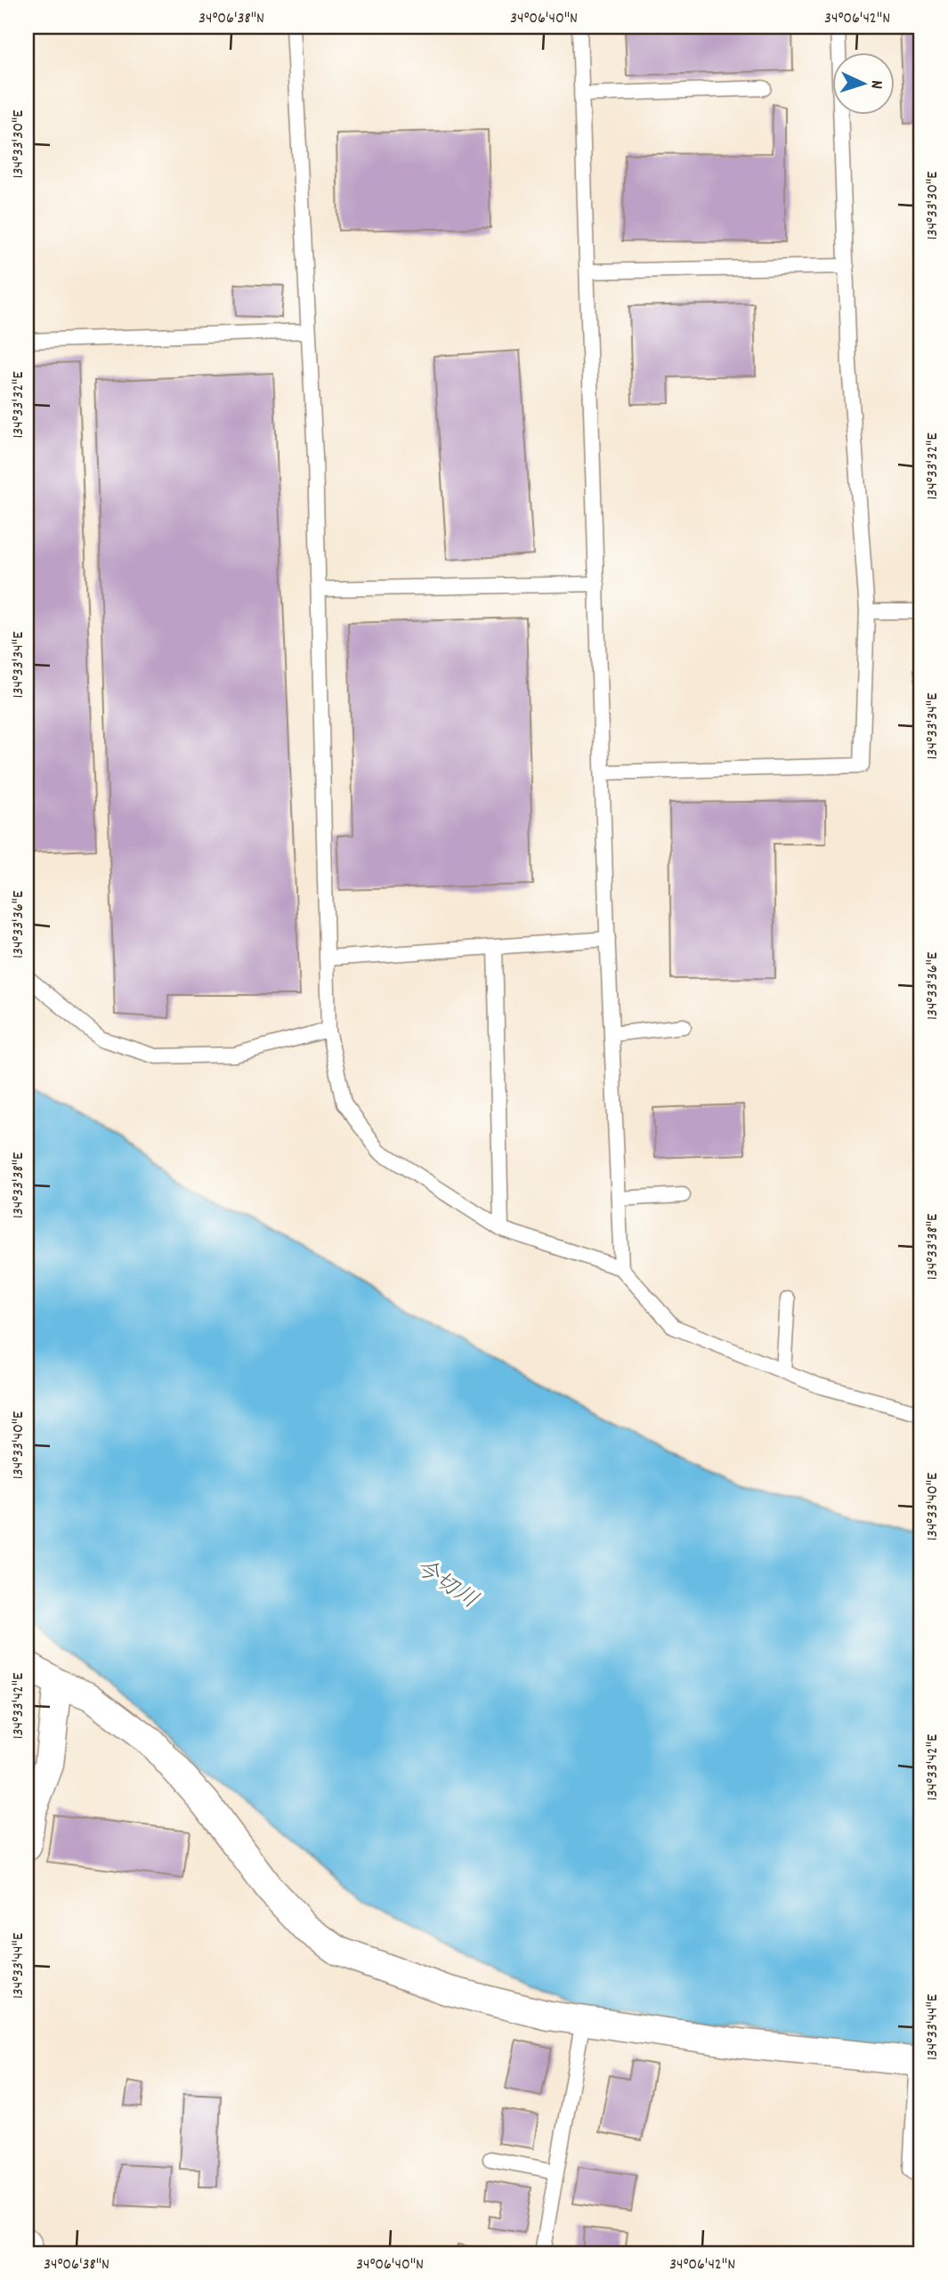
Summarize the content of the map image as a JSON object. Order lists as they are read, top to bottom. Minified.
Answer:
{"water":["今切川"],"north":"right","coordinates":["34°06'38\"N","34°06'40\"N","34°06'42\"N","134°33'30\"E","134°33'32\"E","134°33'34\"E","134°33'36\"E","134°33'38\"E","134°33'40\"E","134°33'42\"E","134°33'44\"E"]}
